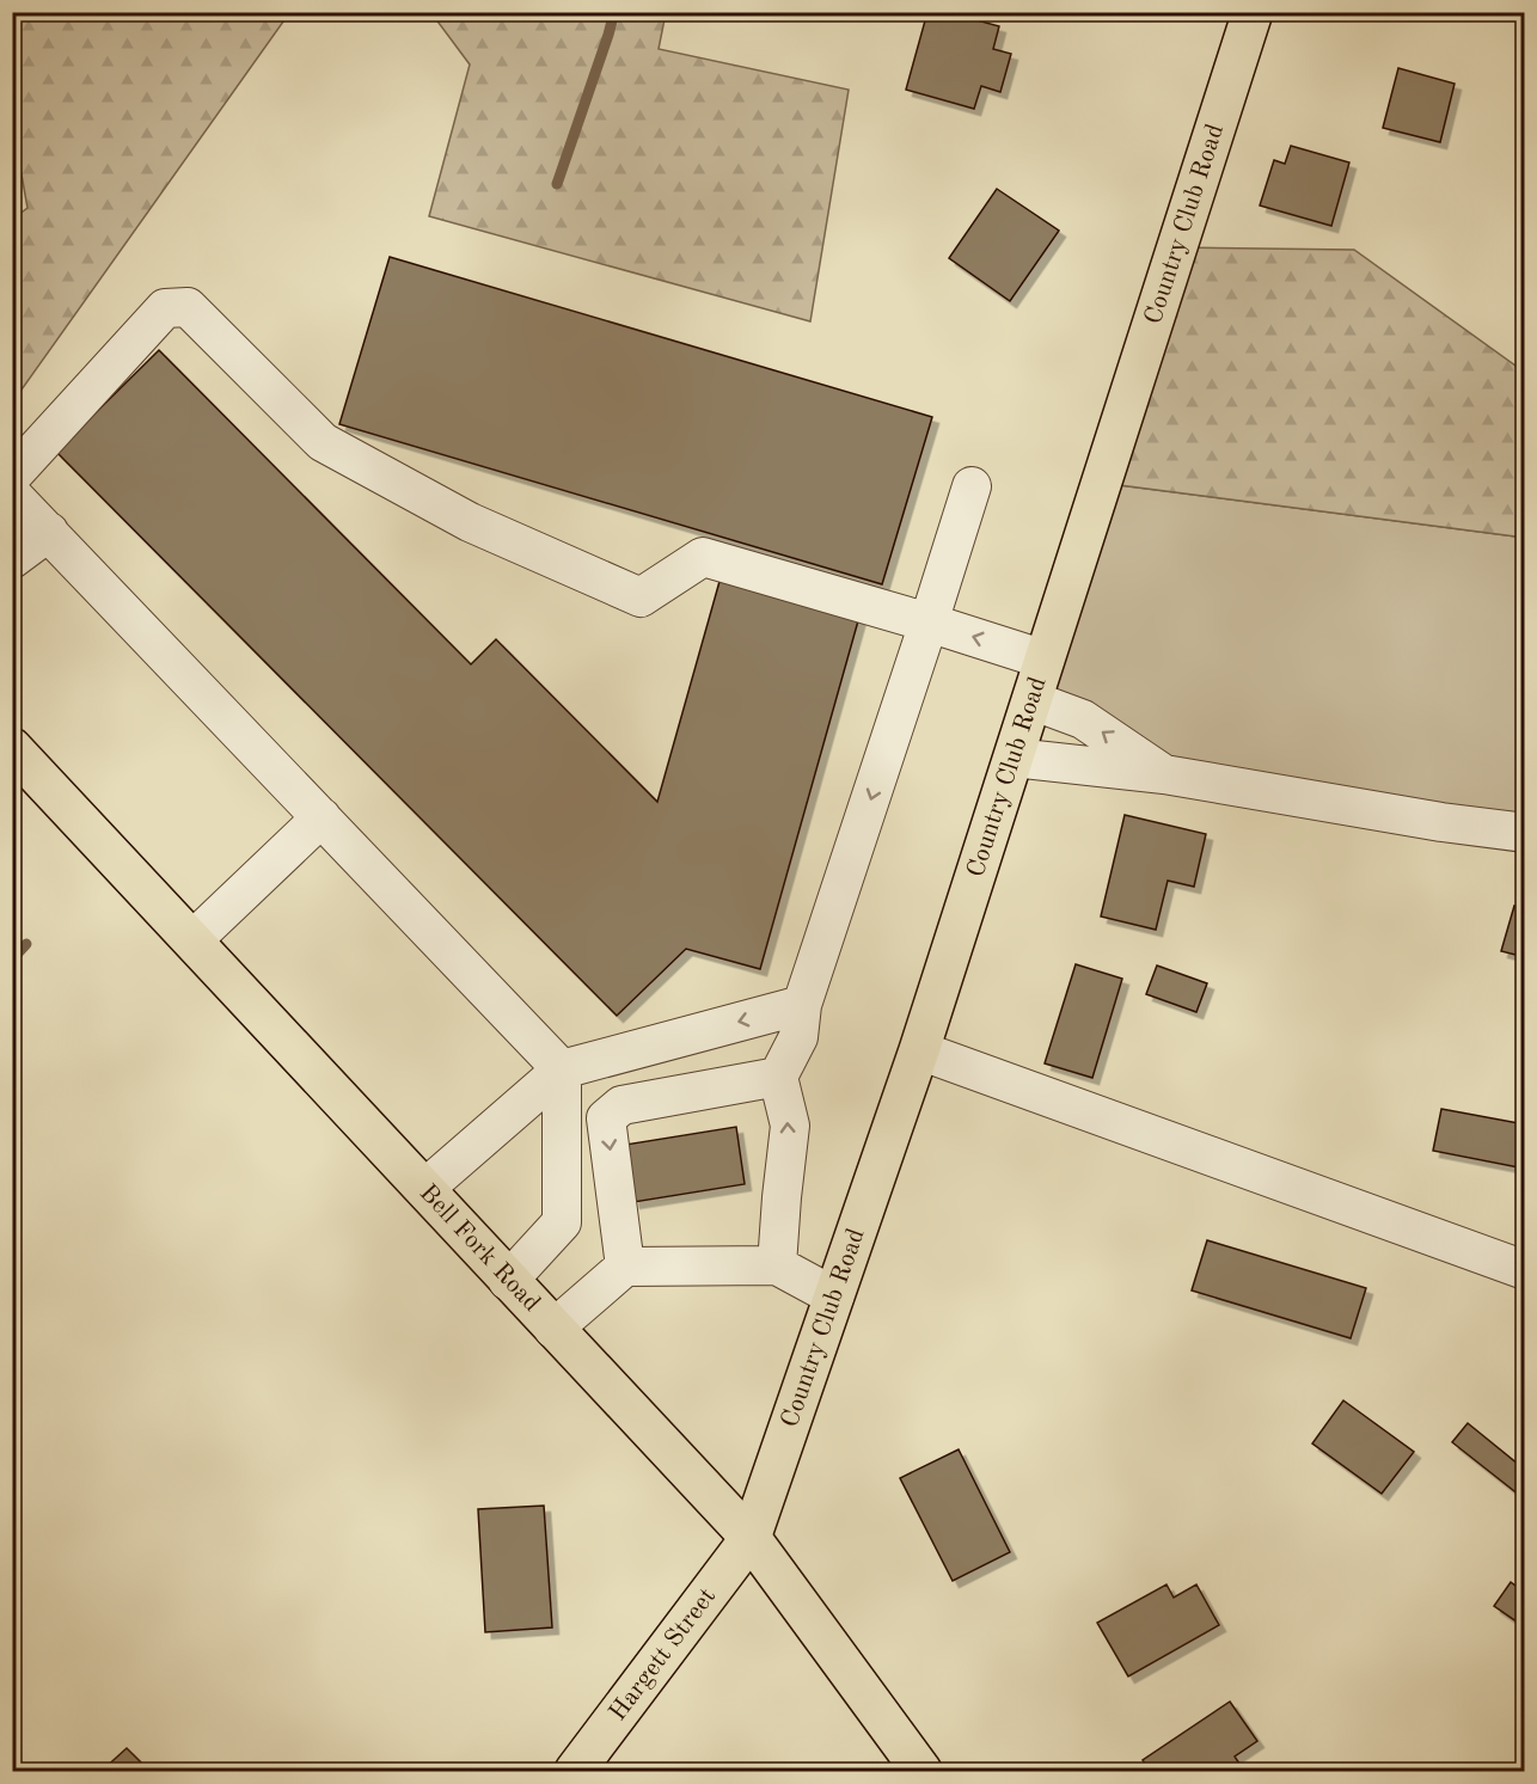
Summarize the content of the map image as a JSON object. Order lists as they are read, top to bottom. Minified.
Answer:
{"streets":{"main road":["Country Club Road","Bell Fork Road","Hargett Street"]},"crossings":[["Country Club Road","Bell Fork Road"],["Country Club Road","Hargett Street"],["Bell Fork Road","Hargett Street"]]}
